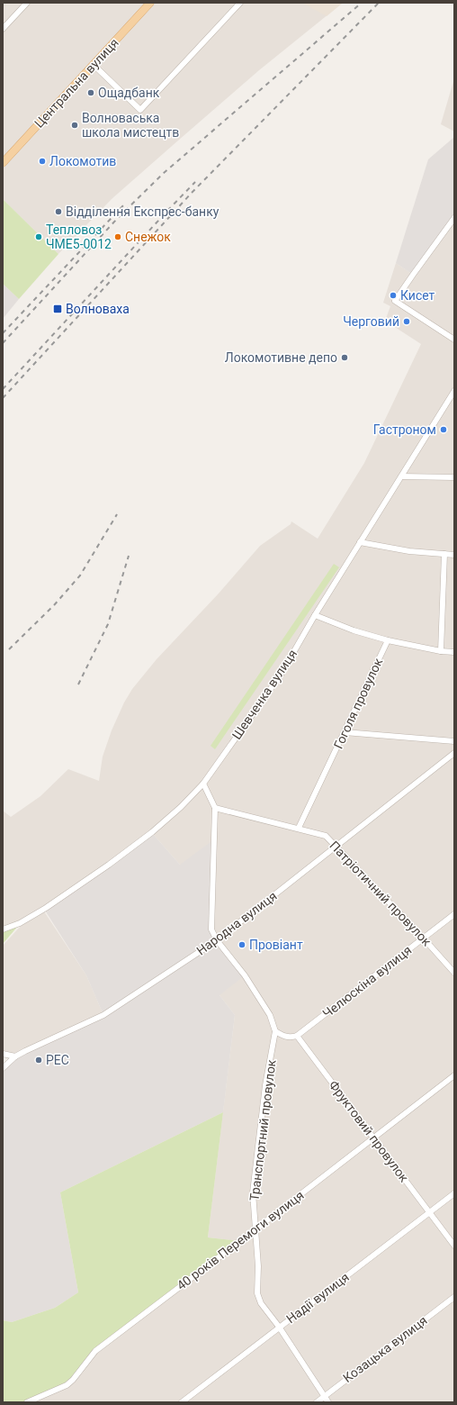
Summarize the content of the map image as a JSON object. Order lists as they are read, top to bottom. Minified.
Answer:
{"streets":{"main road":["Центральна вулиця"],"street":["Шевченка вулиця","Гоголя провулок","Патріотичний провулок","Народна вулиця","Челюскіна вулиця","Транспортний провулок","Фруктовий провулок","40 років Перемоги вулиця","Надії вулиця","Козацька вулиця"]},"crossings":[["Гоголя провулок","Патріотичний провулок"],["Патріотичний провулок","Народна вулиця"],["Патріотичний провулок","Челюскіна вулиця"],["Челюскіна вулиця","Фруктовий провулок"],["Транспортний провулок","40 років Перемоги вулиця"],["Транспортний провулок","Надії вулиця"],["Транспортний провулок","Козацька вулиця"],["Фруктовий провулок","40 років Перемоги вулиця"],["Фруктовий провулок","Надії вулиця"]],"places":{"other":["Ощадбанк","Волноваська школа мистецтв","Локомотив","Відділення Експрес-банку","Тепловоз ЧМЕ5-0012","Снежок","Кисет","Черговий","Локомотивне депо","Гастроном","Провіант","РЕС"],"transit":["Волноваха"]}}
